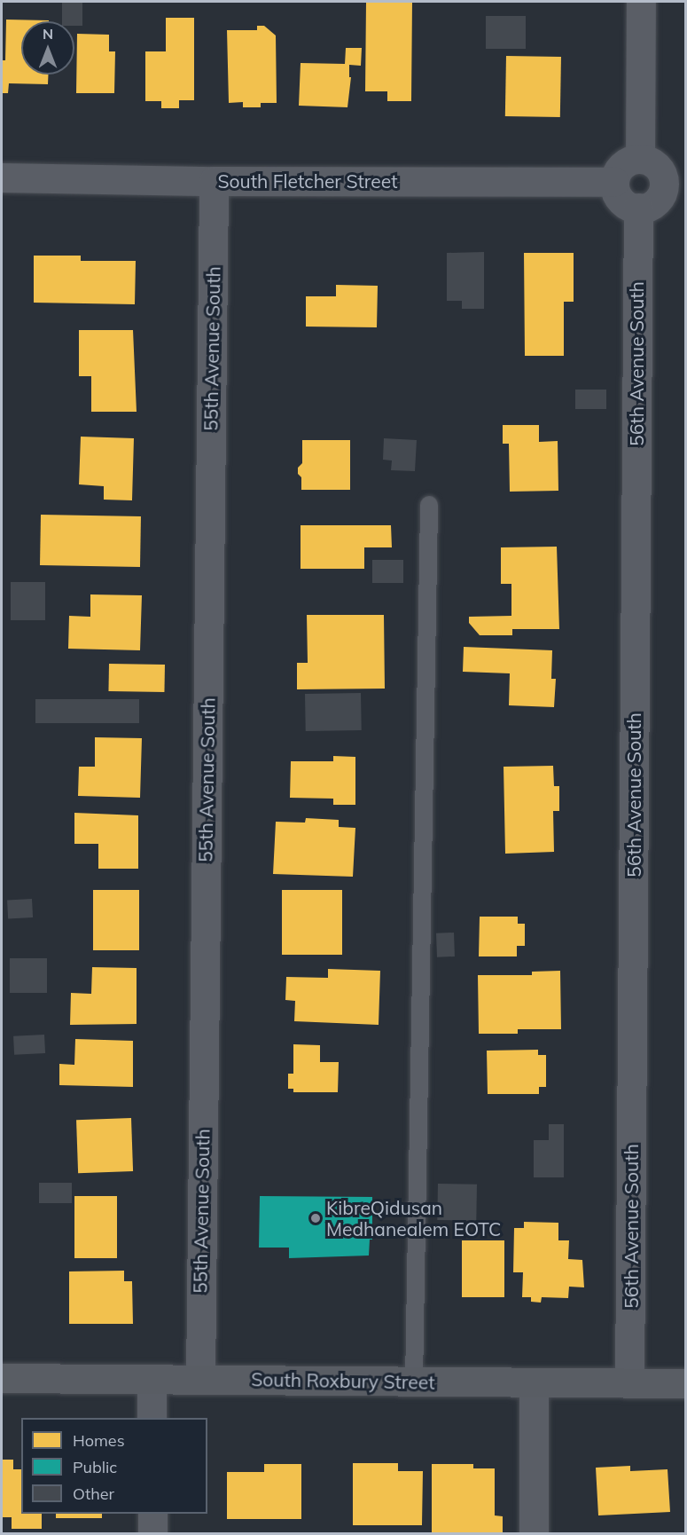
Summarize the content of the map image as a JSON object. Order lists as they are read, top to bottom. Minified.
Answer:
{"streets":{"street":["South Fletcher Street","55th Avenue South","56th Avenue South","South Roxbury Street"]},"crossings":[["South Fletcher Street","55th Avenue South"],["South Fletcher Street","56th Avenue South"],["55th Avenue South","South Roxbury Street"],["56th Avenue South","South Roxbury Street"]],"places":["KibreQidusan Medhanealem EOTC"],"legend":["Homes","Public","Other"],"north":"top"}
